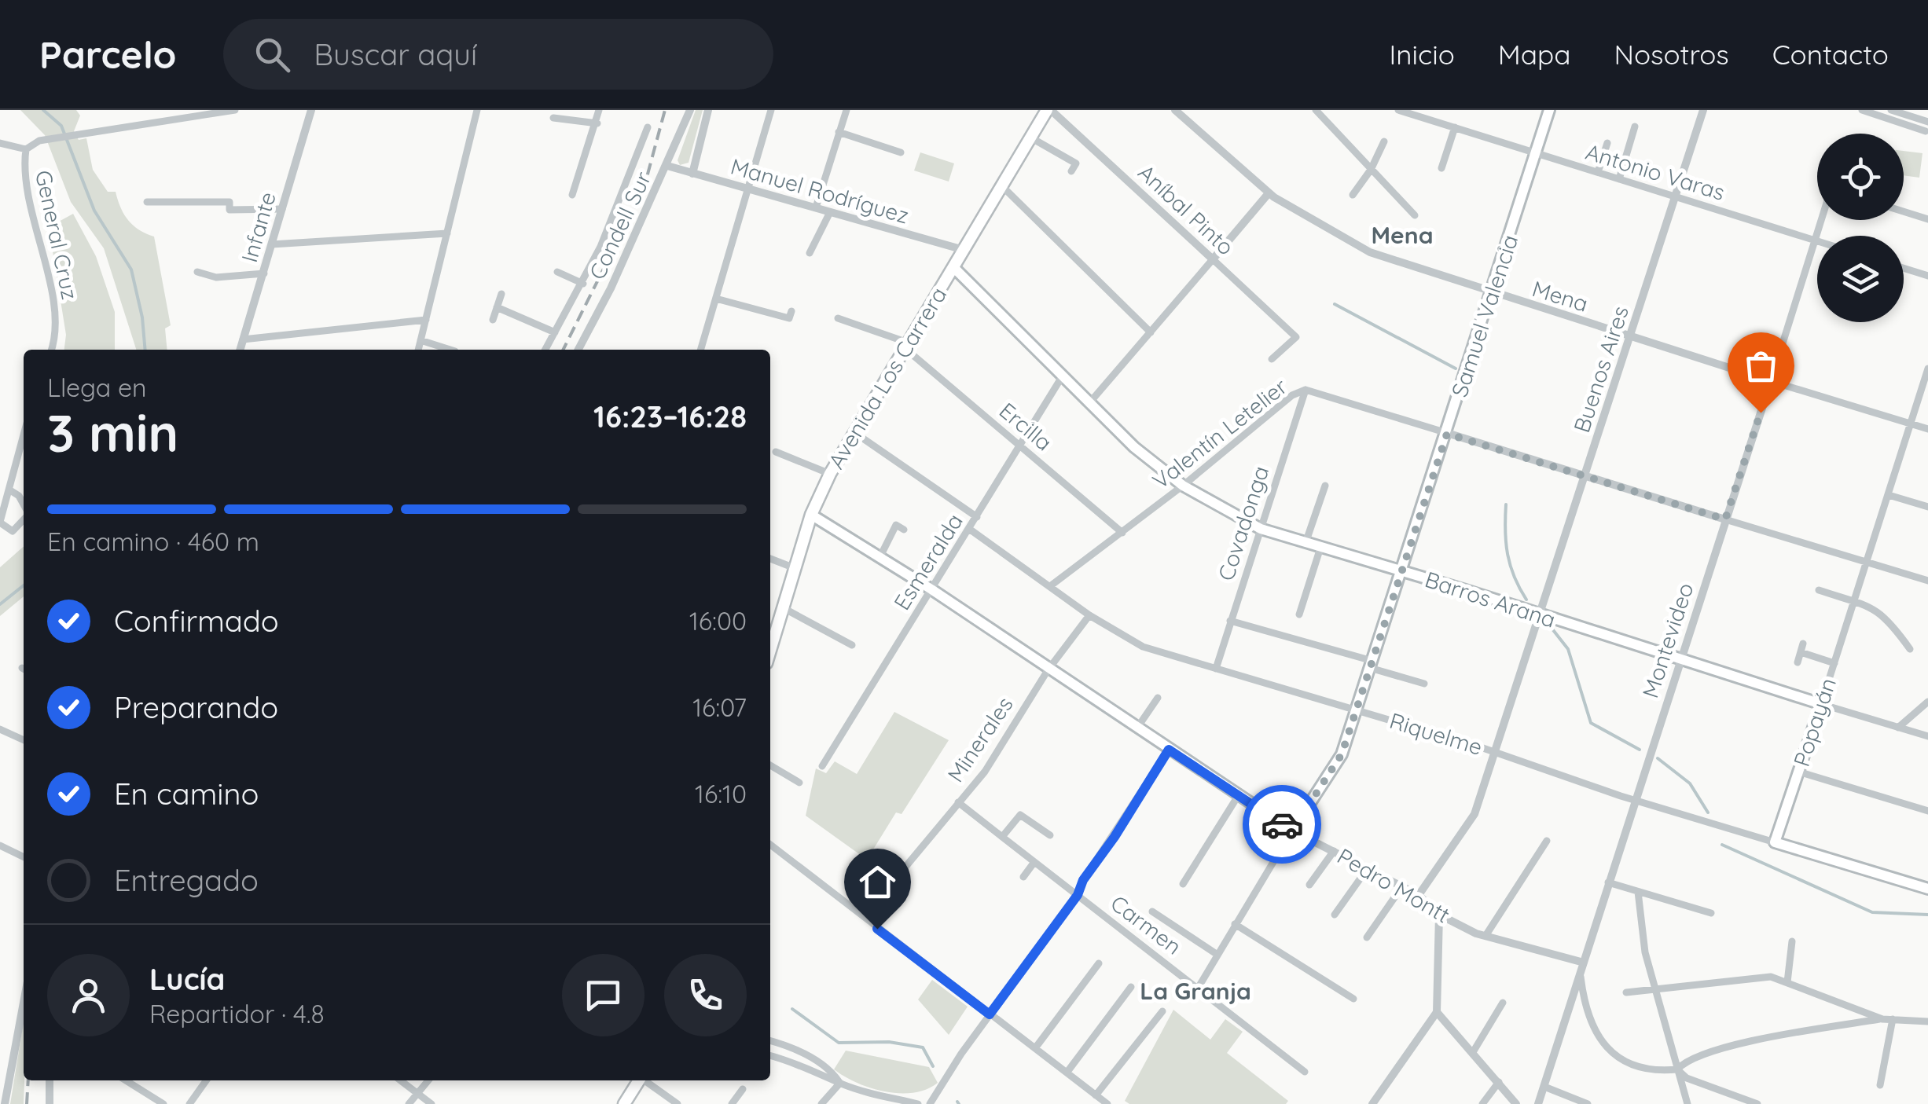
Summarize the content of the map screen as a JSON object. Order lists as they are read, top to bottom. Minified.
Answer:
{"streets":{"main road":["Samuel Valencia","Avenida Los Carrera","Barros Arana","Popayán","Riquelme","Pedro Montt"],"street":["Antonio Varas","Manuel Rodríguez","Aníbal Pinto","Condell Sur","Infante","General Cruz","Mena","Buenos Aires","Ercilla","Valentín Letelier","Covadonga","Esmeralda","Montevideo","Minerales","Carmen"]},"crossings":[["Antonio Varas","Samuel Valencia"],["Antonio Varas","Buenos Aires"],["Antonio Varas","Montevideo"],["Manuel Rodríguez","Condell Sur"],["Manuel Rodríguez","Avenida Los Carrera"],["Aníbal Pinto","Avenida Los Carrera"],["Mena","Samuel Valencia"],["Mena","Buenos Aires"],["Mena","Montevideo"],["Mena","Popayán"],["Samuel Valencia","Valentín Letelier"],["Samuel Valencia","Barros Arana"],["Samuel Valencia","Riquelme"],["Samuel Valencia","Pedro Montt"],["Samuel Valencia","Carmen"],["Buenos Aires","Valentín Letelier"],["Buenos Aires","Barros Arana"],["Buenos Aires","Riquelme"],["Buenos Aires","Pedro Montt"],["Avenida Los Carrera","Ercilla"],["Avenida Los Carrera","Barros Arana"],["Avenida Los Carrera","Pedro Montt"],["Ercilla","Valentín Letelier"],["Ercilla","Esmeralda"],["Valentín Letelier","Covadonga"],["Valentín Letelier","Barros Arana"],["Valentín Letelier","Montevideo"],["Valentín Letelier","Popayán"],["Valentín Letelier","Riquelme"],["Covadonga","Barros Arana"],["Covadonga","Riquelme"],["Esmeralda","Barros Arana"],["Esmeralda","Riquelme"],["Esmeralda","Pedro Montt"],["Barros Arana","Montevideo"],["Barros Arana","Popayán"],["Montevideo","Riquelme"],["Montevideo","Pedro Montt"],["Popayán","Riquelme"],["Riquelme","Minerales"],["Minerales","Pedro Montt"],["Minerales","Carmen"]],"districts":["Mena","La Granja"],"page":{"header":"Parcelo","search":"Buscar aquí","nav":["Inicio","Mapa","Nosotros","Contacto"],"heading":["3 min","Llega en","16:23–16:28"],"panel":["Lucía","Repartidor · 4.8"],"bar":"En camino · 460 m","list":[["Confirmado","16:00"],["Preparando","16:07"],["En camino","16:10"],"Entregado"]}}
